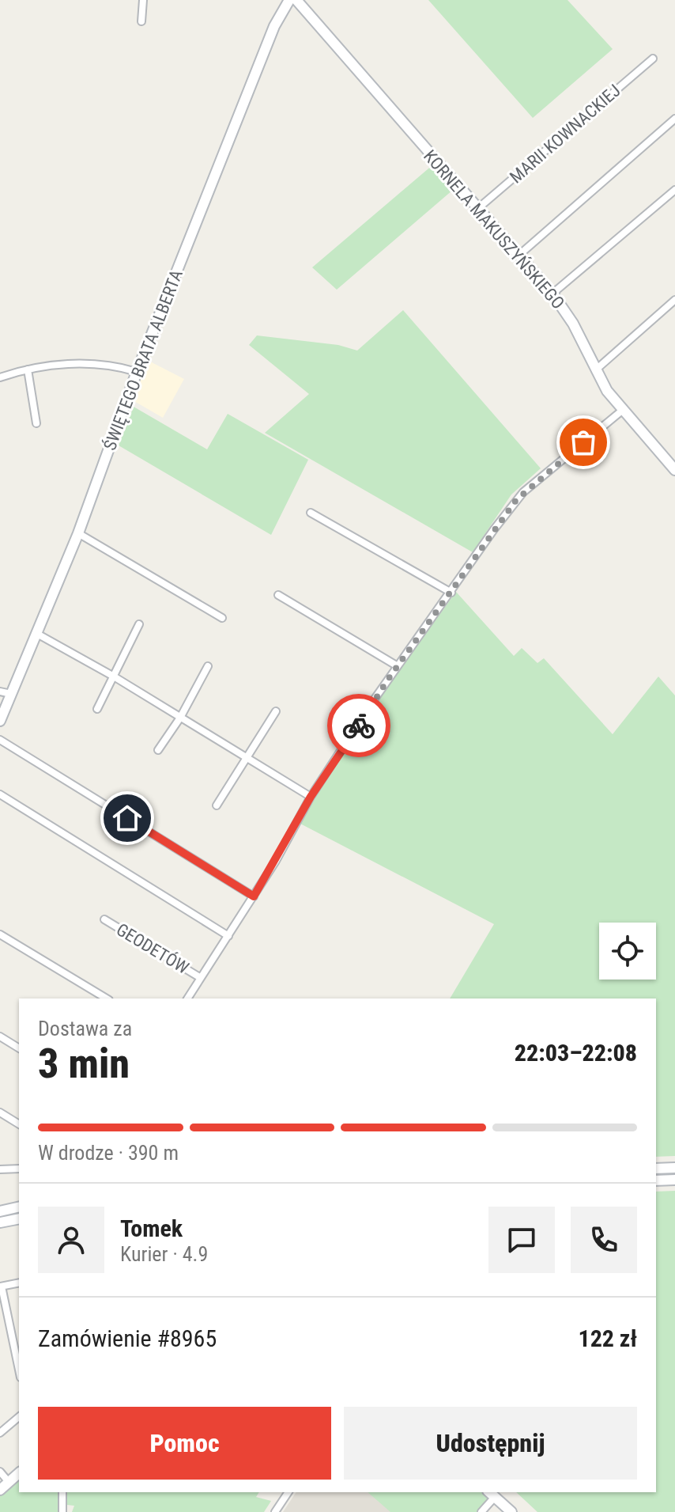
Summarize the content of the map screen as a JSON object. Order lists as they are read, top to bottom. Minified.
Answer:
{"streets":{"street":["MARII KOWNACKIEJ","KORNELA MAKUSZYŃSKIEGO","ŚWIĘTEGO BRATA ALBERTA","GEODETÓW"]},"crossings":[["MARII KOWNACKIEJ","KORNELA MAKUSZYŃSKIEGO"],["KORNELA MAKUSZYŃSKIEGO","GEODETÓW"]],"page":{"heading":["3 min","Dostawa za","22:03–22:08"],"panel":["Tomek","Kurier · 4.9","Zamówienie #8965","122 zł"],"bar":"W drodze · 390 m","buttons":["Pomoc","Udostępnij"]}}
